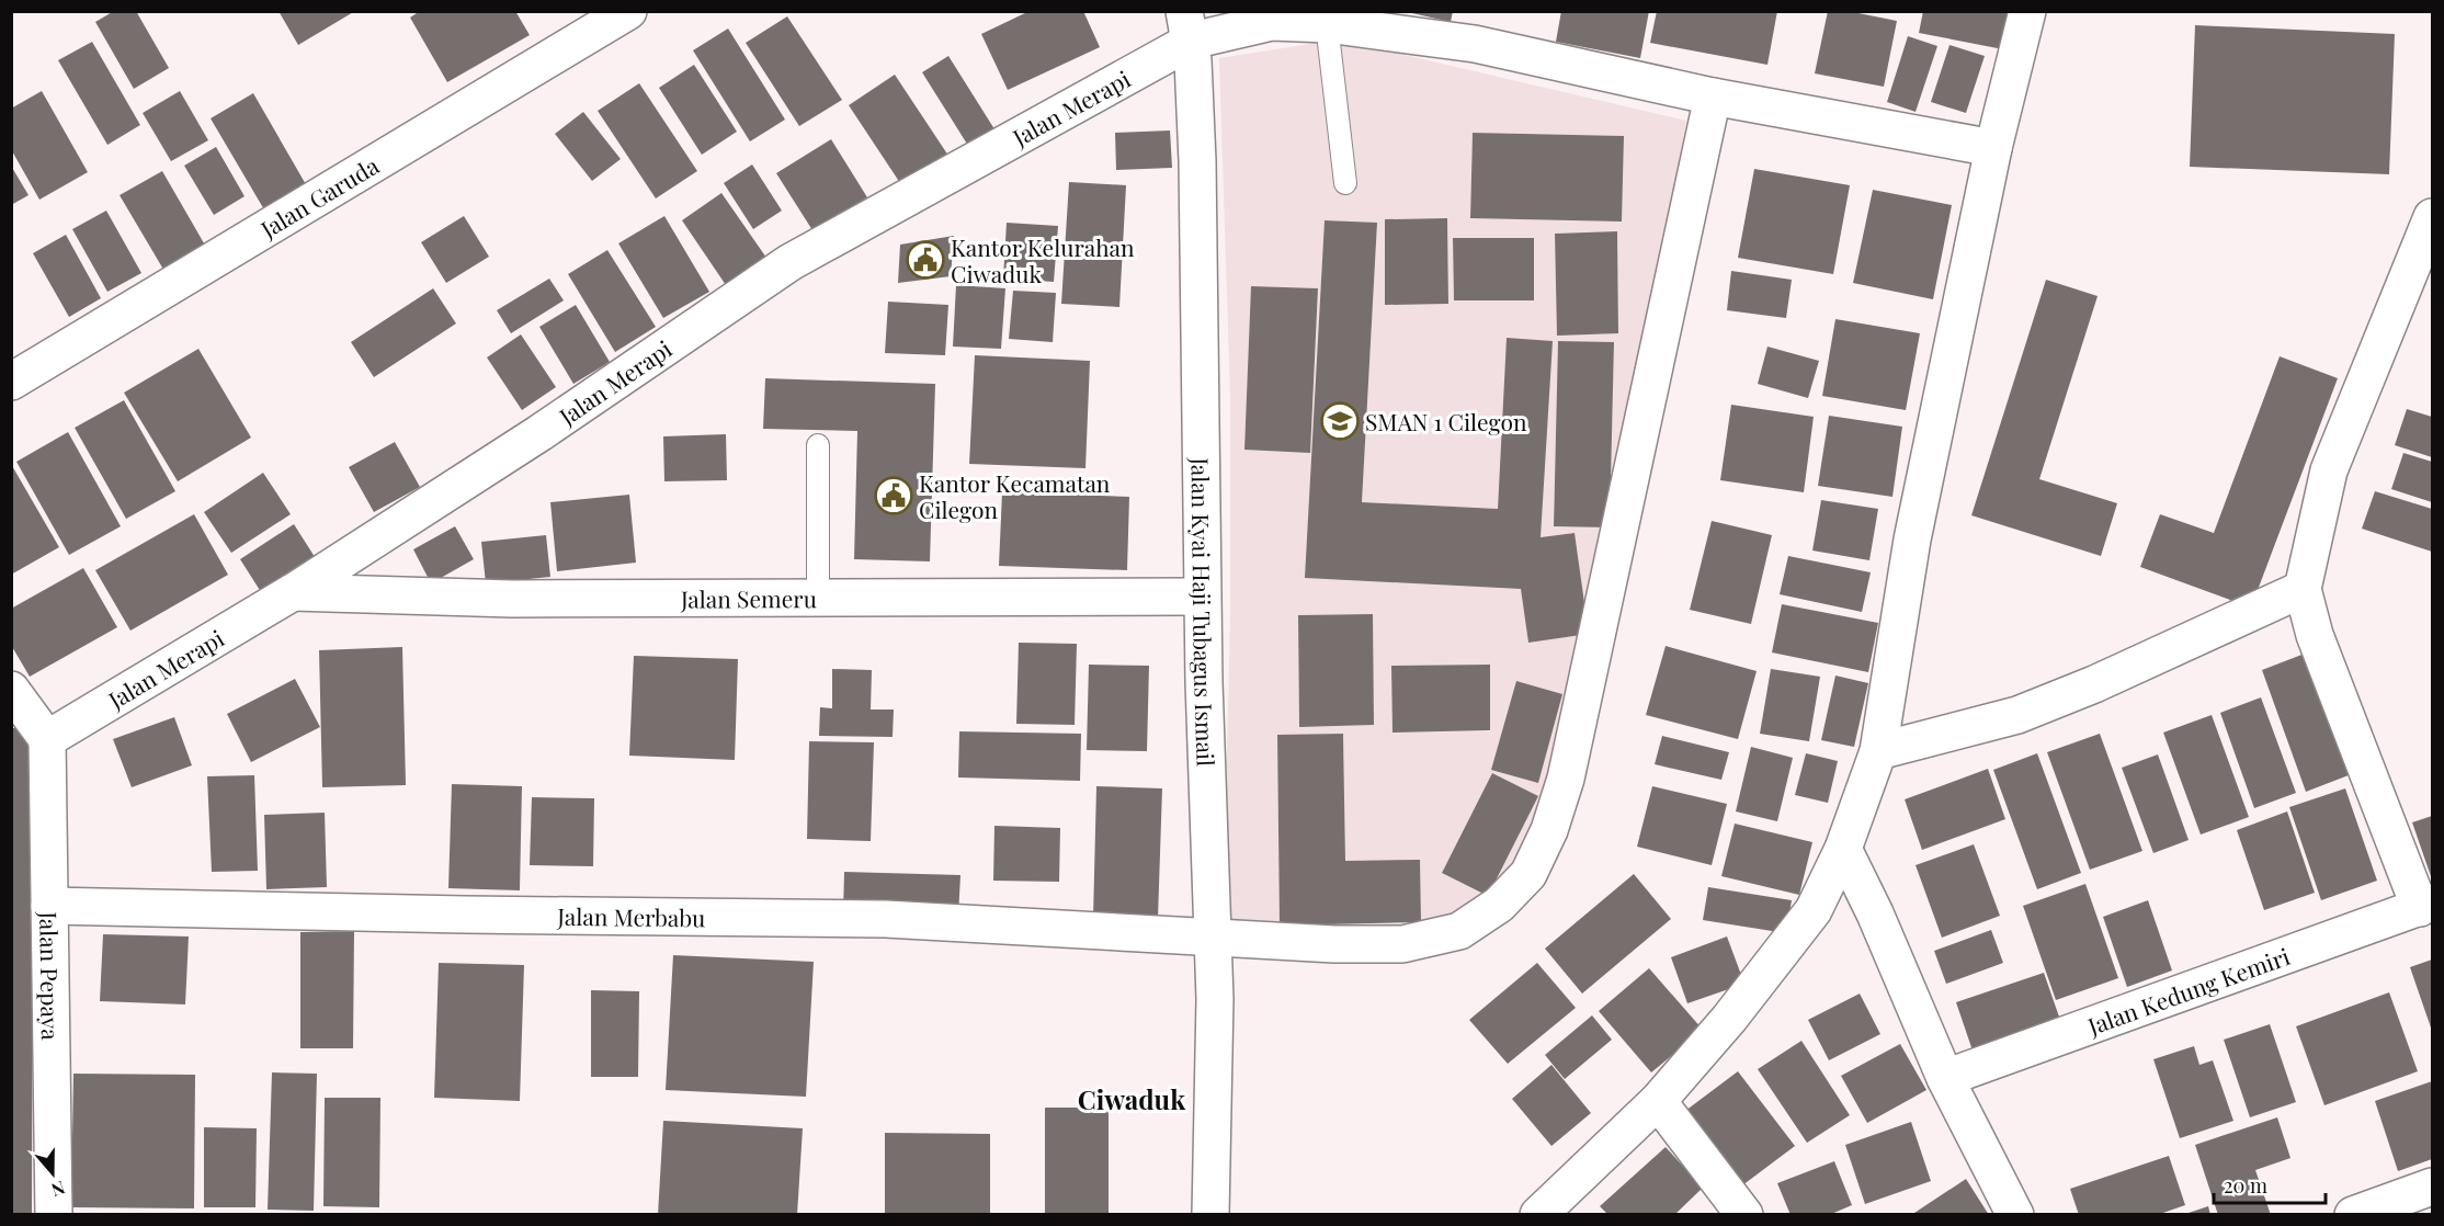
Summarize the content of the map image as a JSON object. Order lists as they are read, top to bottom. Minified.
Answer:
{"streets":{"street":["Jalan Merapi","Jalan Garuda","Jalan Semeru","Jalan Kyai Haji Tubagus Ismail","Jalan Merbabu","Jalan Pepaya","Jalan Kedung Kemiri"]},"crossings":[["Jalan Merapi","Jalan Semeru"],["Jalan Merapi","Jalan Kyai Haji Tubagus Ismail"],["Jalan Merapi","Jalan Merbabu"],["Jalan Merapi","Jalan Pepaya"],["Jalan Semeru","Jalan Kyai Haji Tubagus Ismail"],["Jalan Kyai Haji Tubagus Ismail","Jalan Merbabu"],["Jalan Merbabu","Jalan Pepaya"]],"districts":["Ciwaduk"],"places":{"public building":["Kantor Kelurahan Ciwaduk","Kantor Kecamatan Cilegon"],"school or university":["SMAN 1 Cilegon"]},"scale_bar":"20 m","north":"bottom"}
